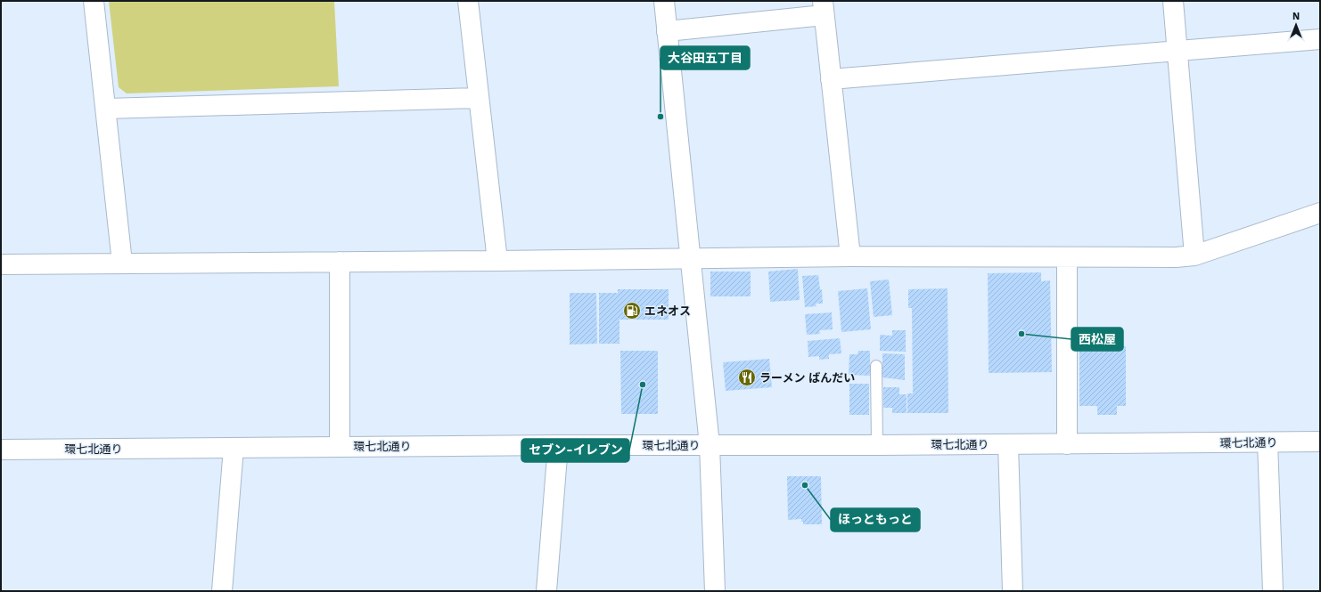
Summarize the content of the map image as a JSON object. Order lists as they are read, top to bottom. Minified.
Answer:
{"streets":{"street":["環七北通り"]},"places":{"other":["大谷田五丁目","西松屋","セブン-イレブン","ほっともっと"],"fuel station":["エネオス"],"restaurant":["ラーメン ばんだい"]},"north":"top"}
